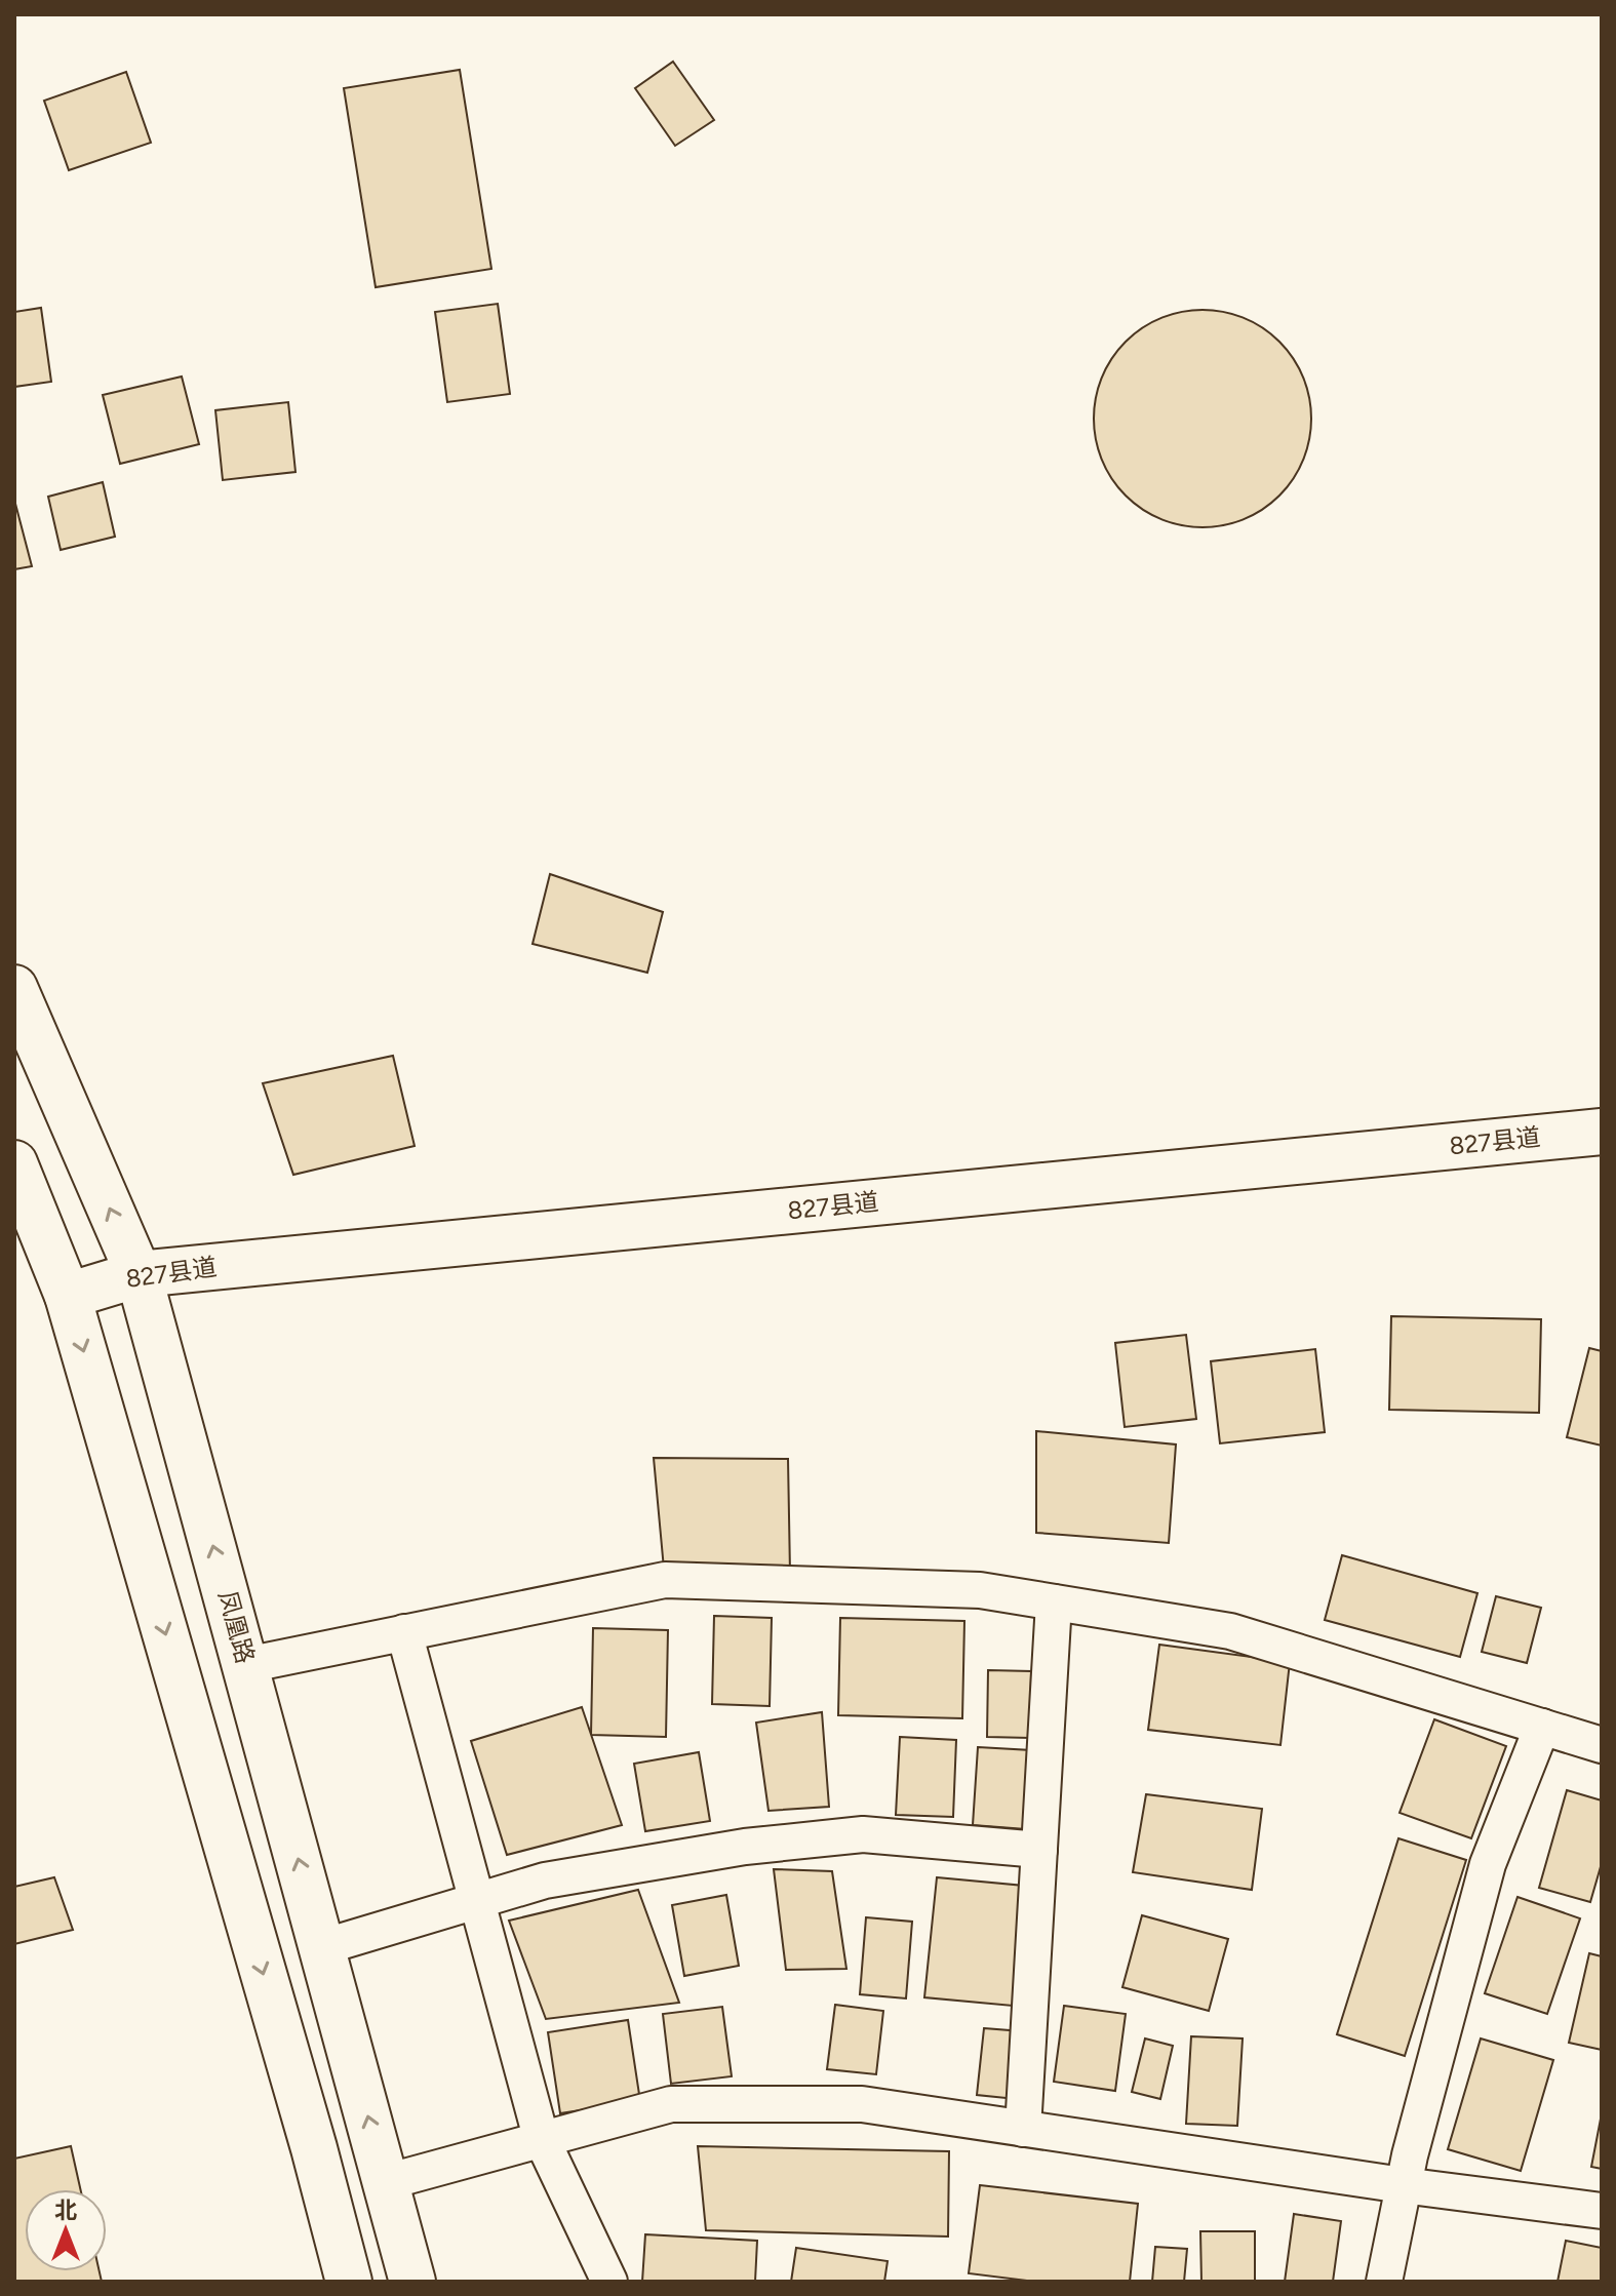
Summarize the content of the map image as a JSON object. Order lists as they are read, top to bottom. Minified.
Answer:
{"streets":{"main road":["827县道","凤凰路"]},"crossings":[["827县道","凤凰路"]],"north":"top"}
